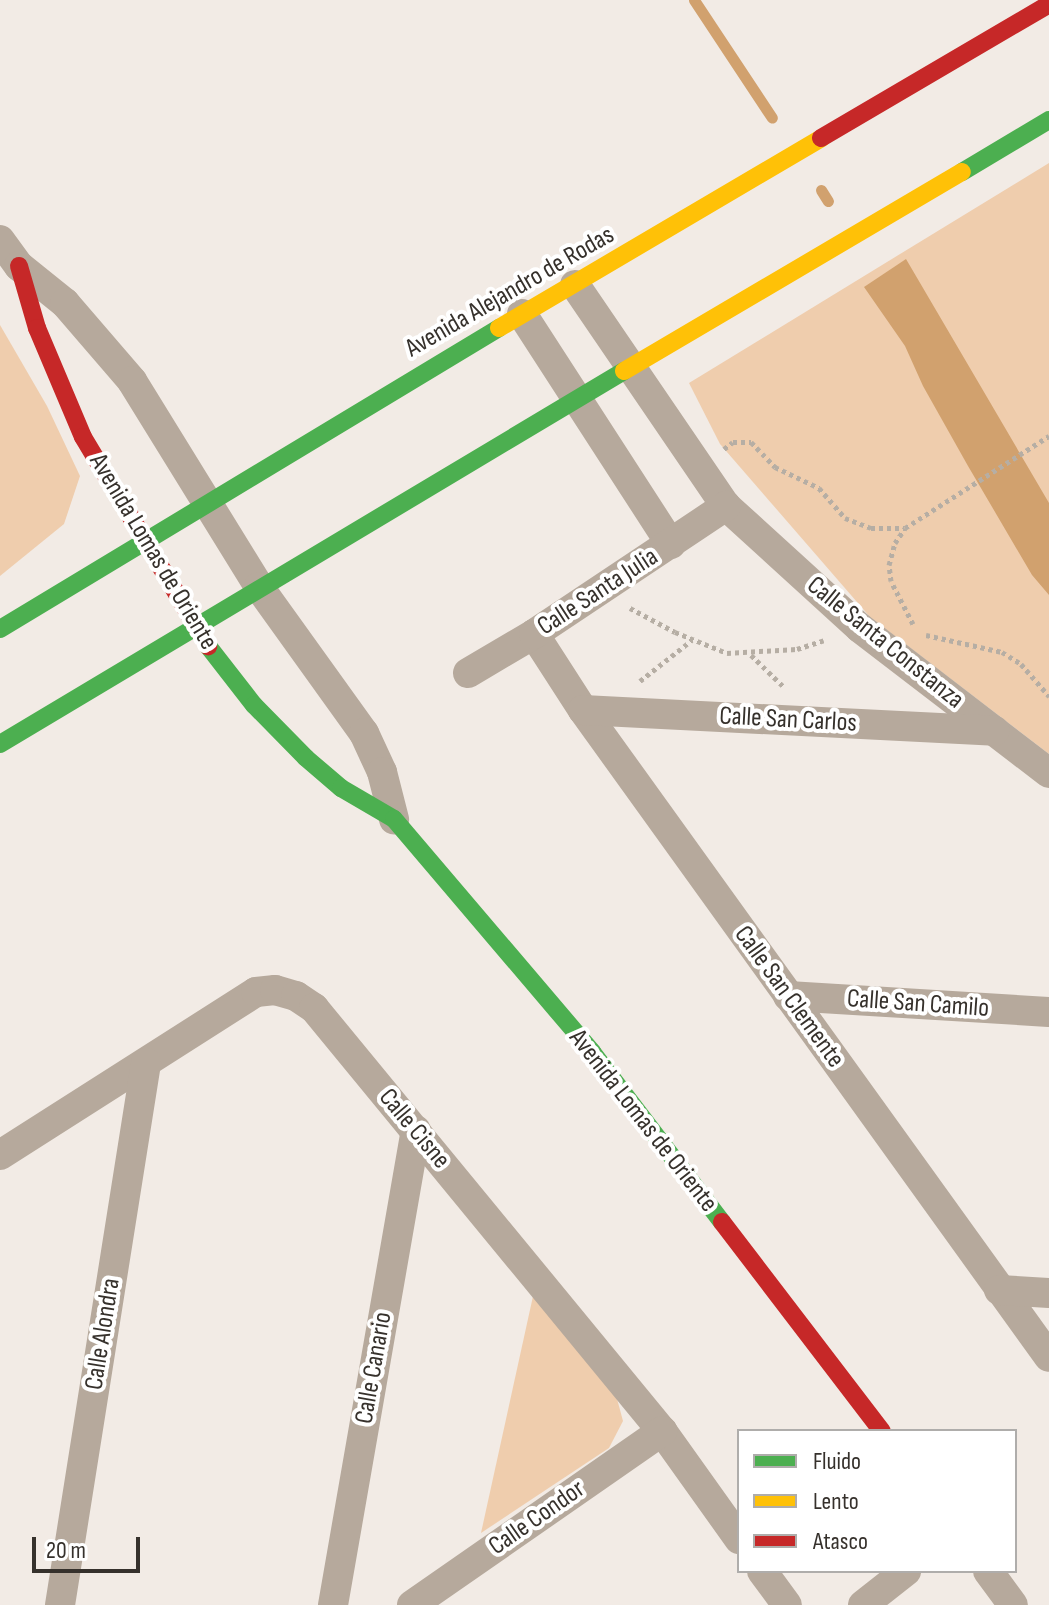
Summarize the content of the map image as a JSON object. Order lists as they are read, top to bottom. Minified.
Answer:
{"streets":{"street":["Avenida Alejandro de Rodas","Avenida Lomas de Oriente","Calle Santa Julia","Calle Santa Constanza","Calle San Carlos","Calle San Clemente","Calle San Camilo","Calle Cisne","Calle Alondra","Calle Canario","Calle Condor"]},"crossings":[["Avenida Alejandro de Rodas","Avenida Lomas de Oriente"],["Avenida Alejandro de Rodas","Calle Santa Constanza"],["Calle Santa Julia","Calle Santa Constanza"],["Calle Santa Julia","Calle San Clemente"],["Calle Santa Constanza","Calle San Carlos"],["Calle San Carlos","Calle San Clemente"],["Calle San Clemente","Calle San Camilo"],["Calle Cisne","Calle Alondra"],["Calle Cisne","Calle Canario"],["Calle Cisne","Calle Condor"]],"legend":["Fluido","Lento","Atasco"],"scale_bar":"20 m"}
